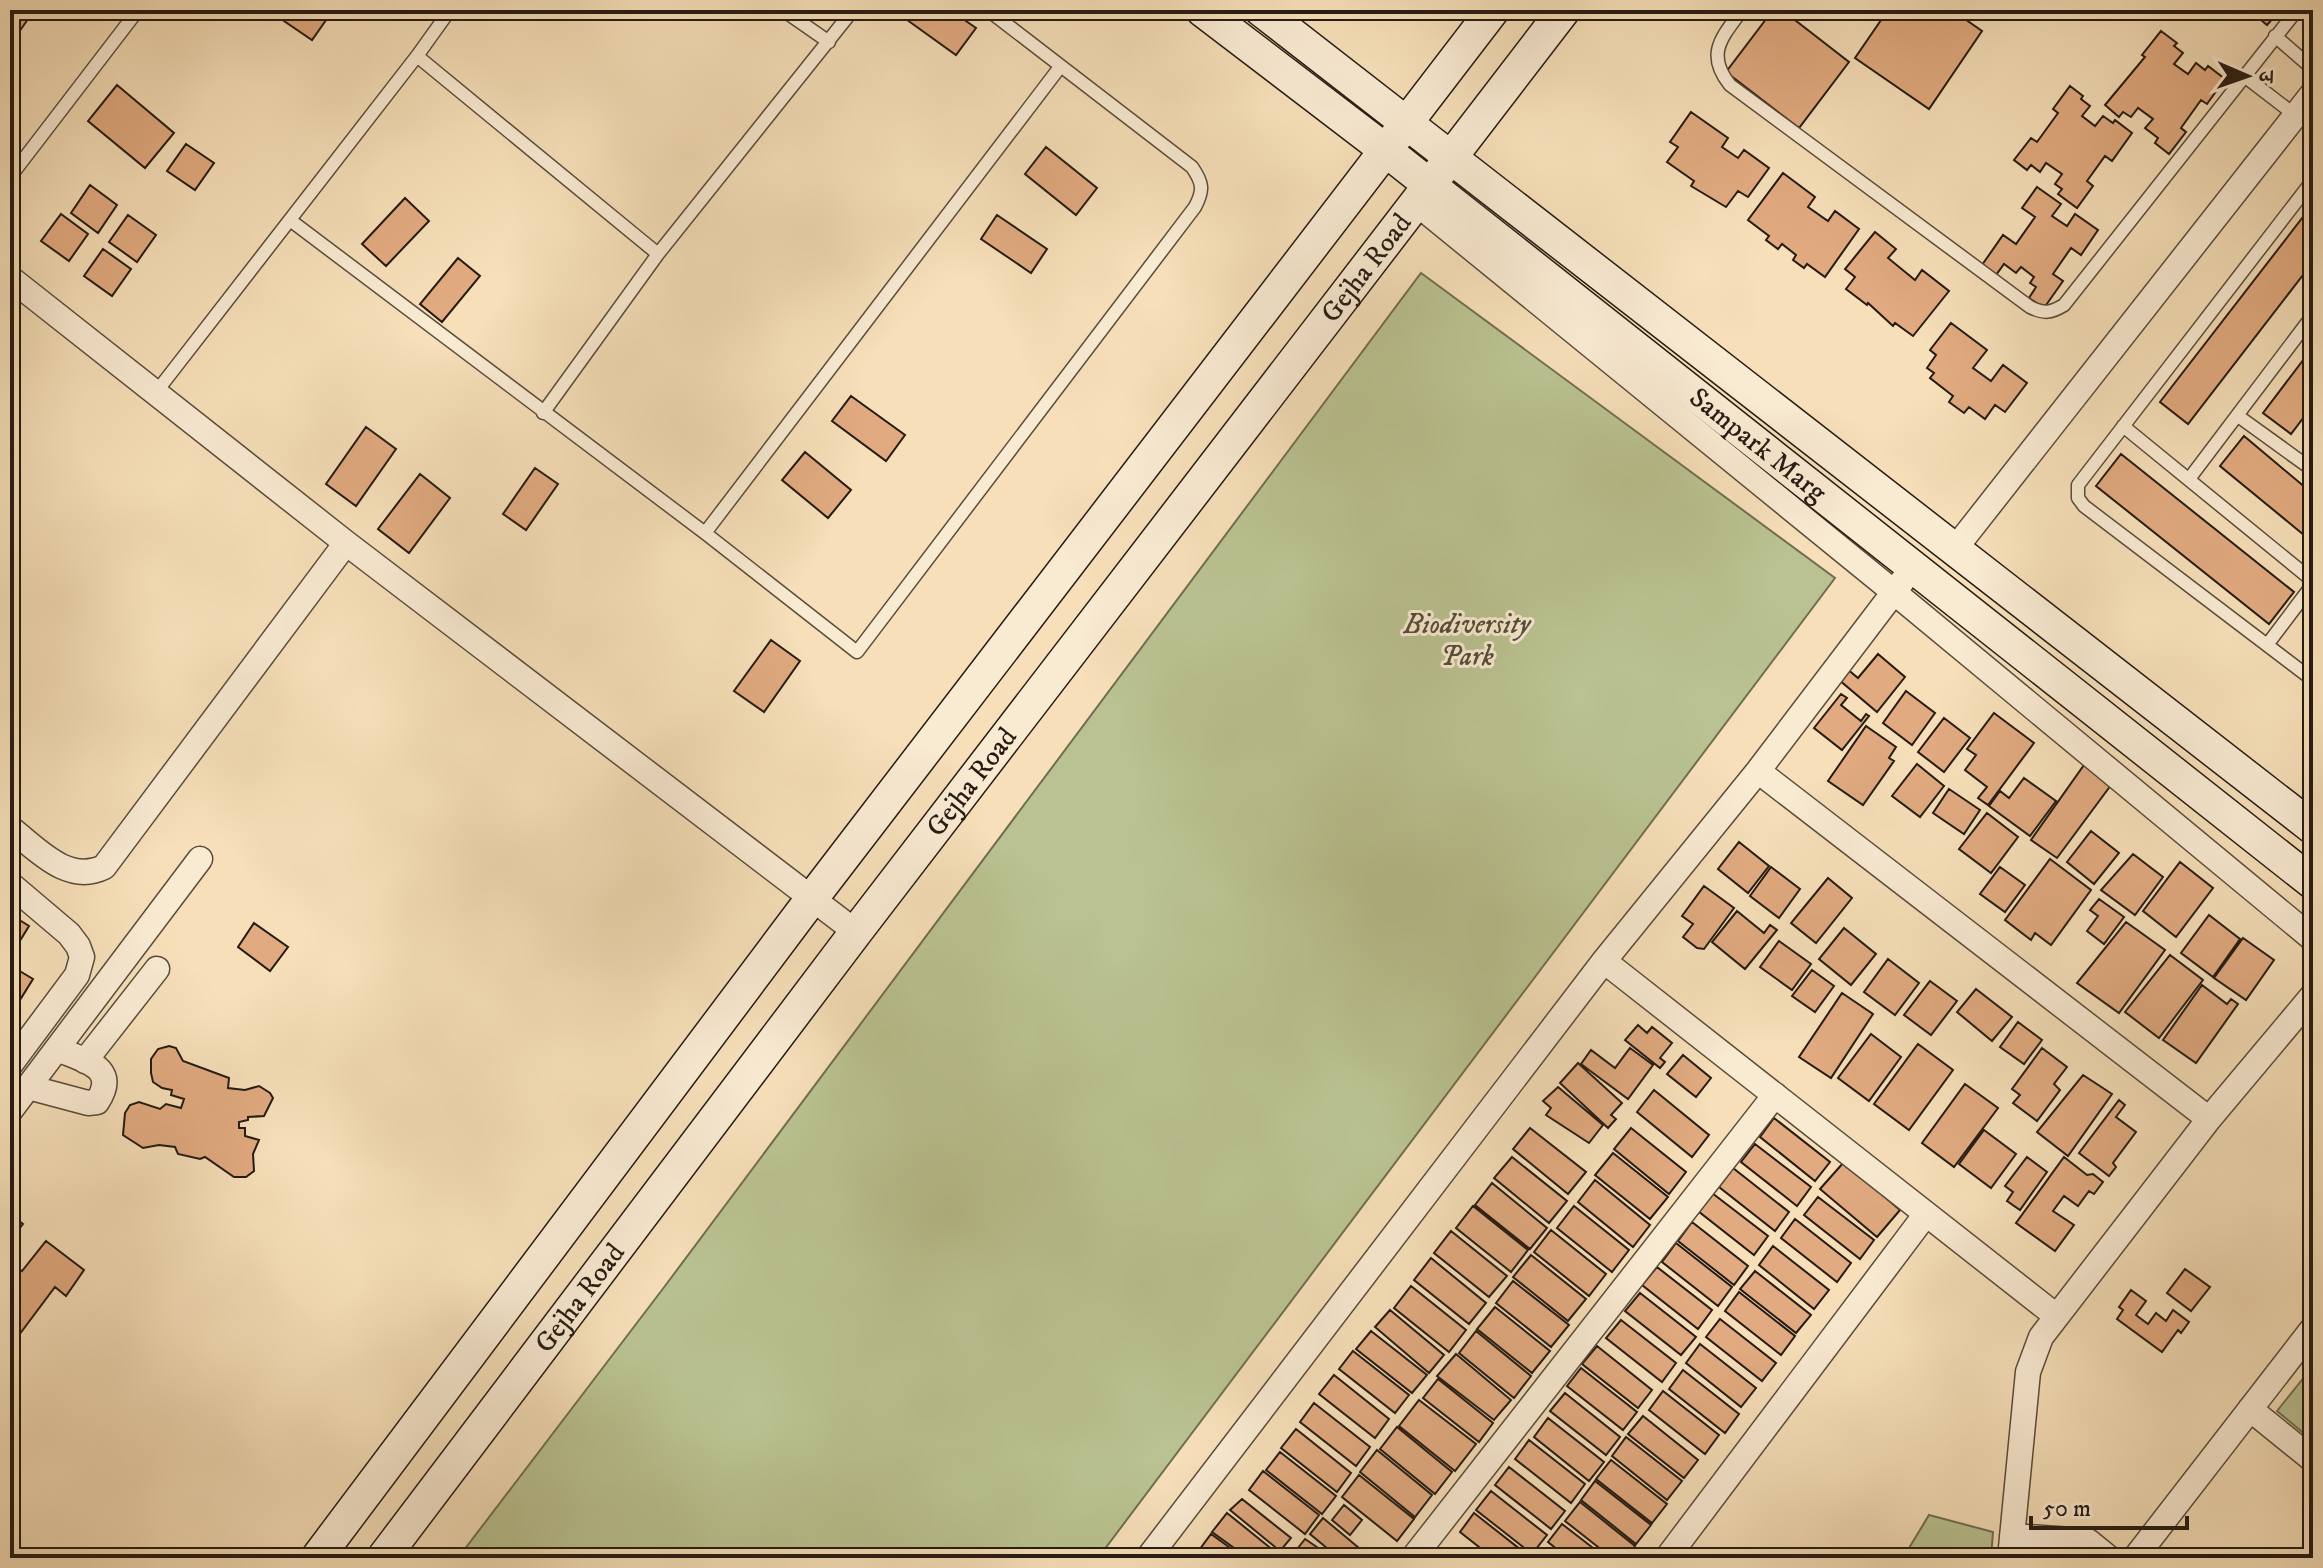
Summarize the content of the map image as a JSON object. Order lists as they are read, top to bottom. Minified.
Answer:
{"streets":{"street":["Gejha Road","Sampark Marg"]},"crossings":[["Gejha Road","Sampark Marg"]],"parks":["Biodiversity Park"],"scale_bar":"50 m","north":"right"}
